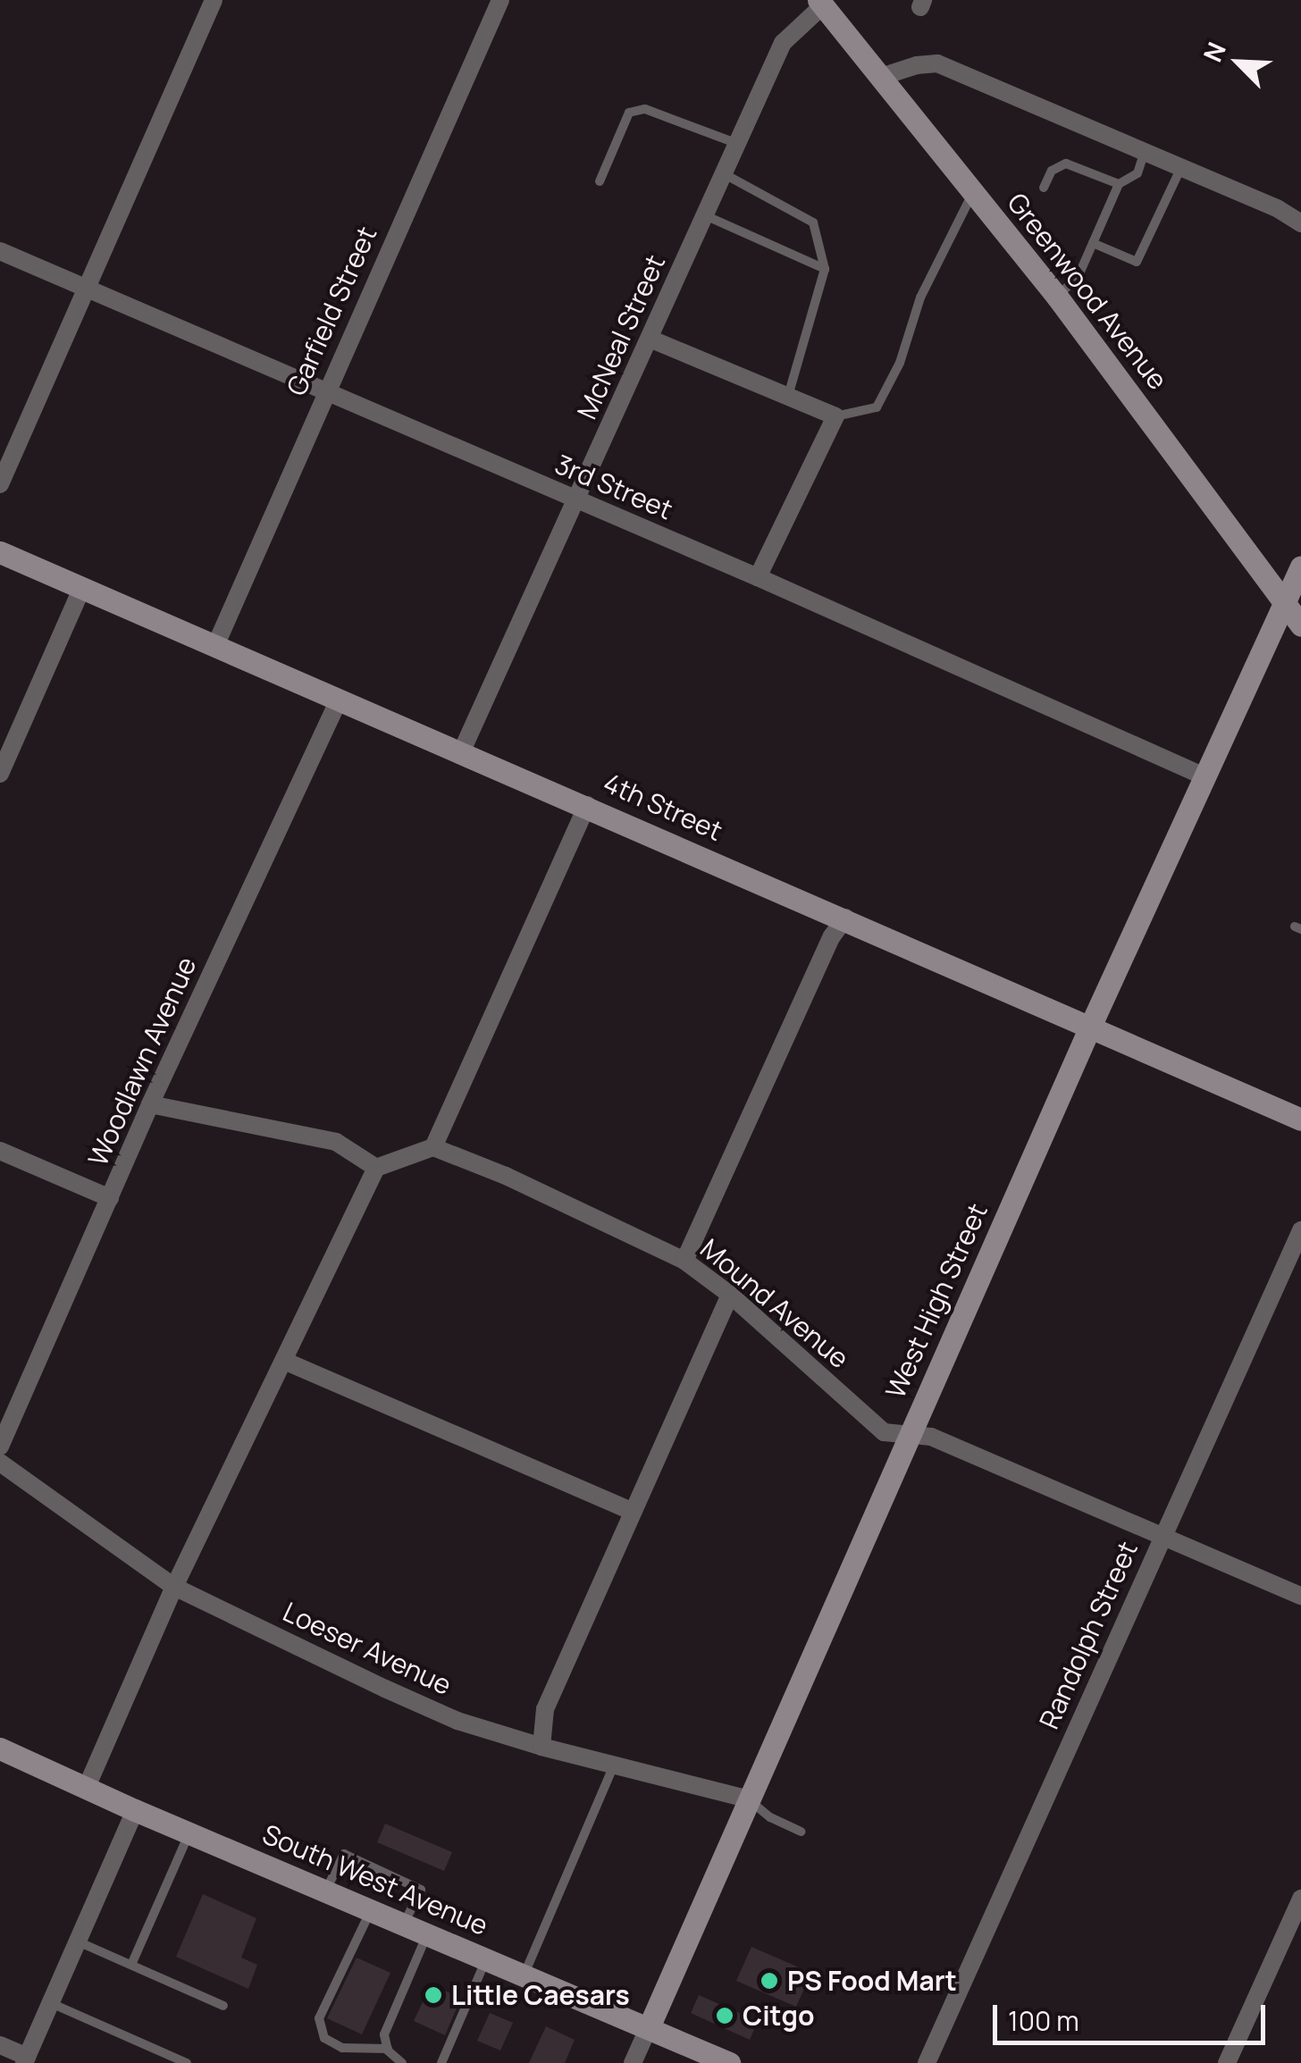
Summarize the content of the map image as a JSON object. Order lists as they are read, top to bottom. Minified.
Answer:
{"streets":{"street":["Greenwood Avenue","Garfield Street","McNeal Street","3rd Street","4th Street","Woodlawn Avenue","West High Street","Mound Avenue","Randolph Street","Loeser Avenue","South West Avenue"]},"crossings":[["Greenwood Avenue","McNeal Street"],["Greenwood Avenue","West High Street"],["Garfield Street","3rd Street"],["Garfield Street","4th Street"],["McNeal Street","3rd Street"],["McNeal Street","4th Street"],["3rd Street","West High Street"],["4th Street","Woodlawn Avenue"],["4th Street","West High Street"],["West High Street","Mound Avenue"],["West High Street","Loeser Avenue"],["West High Street","South West Avenue"],["Mound Avenue","Randolph Street"]],"places":["PS Food Mart","Little Caesars","Citgo"],"scale_bar":"100 m","north":"top left"}
